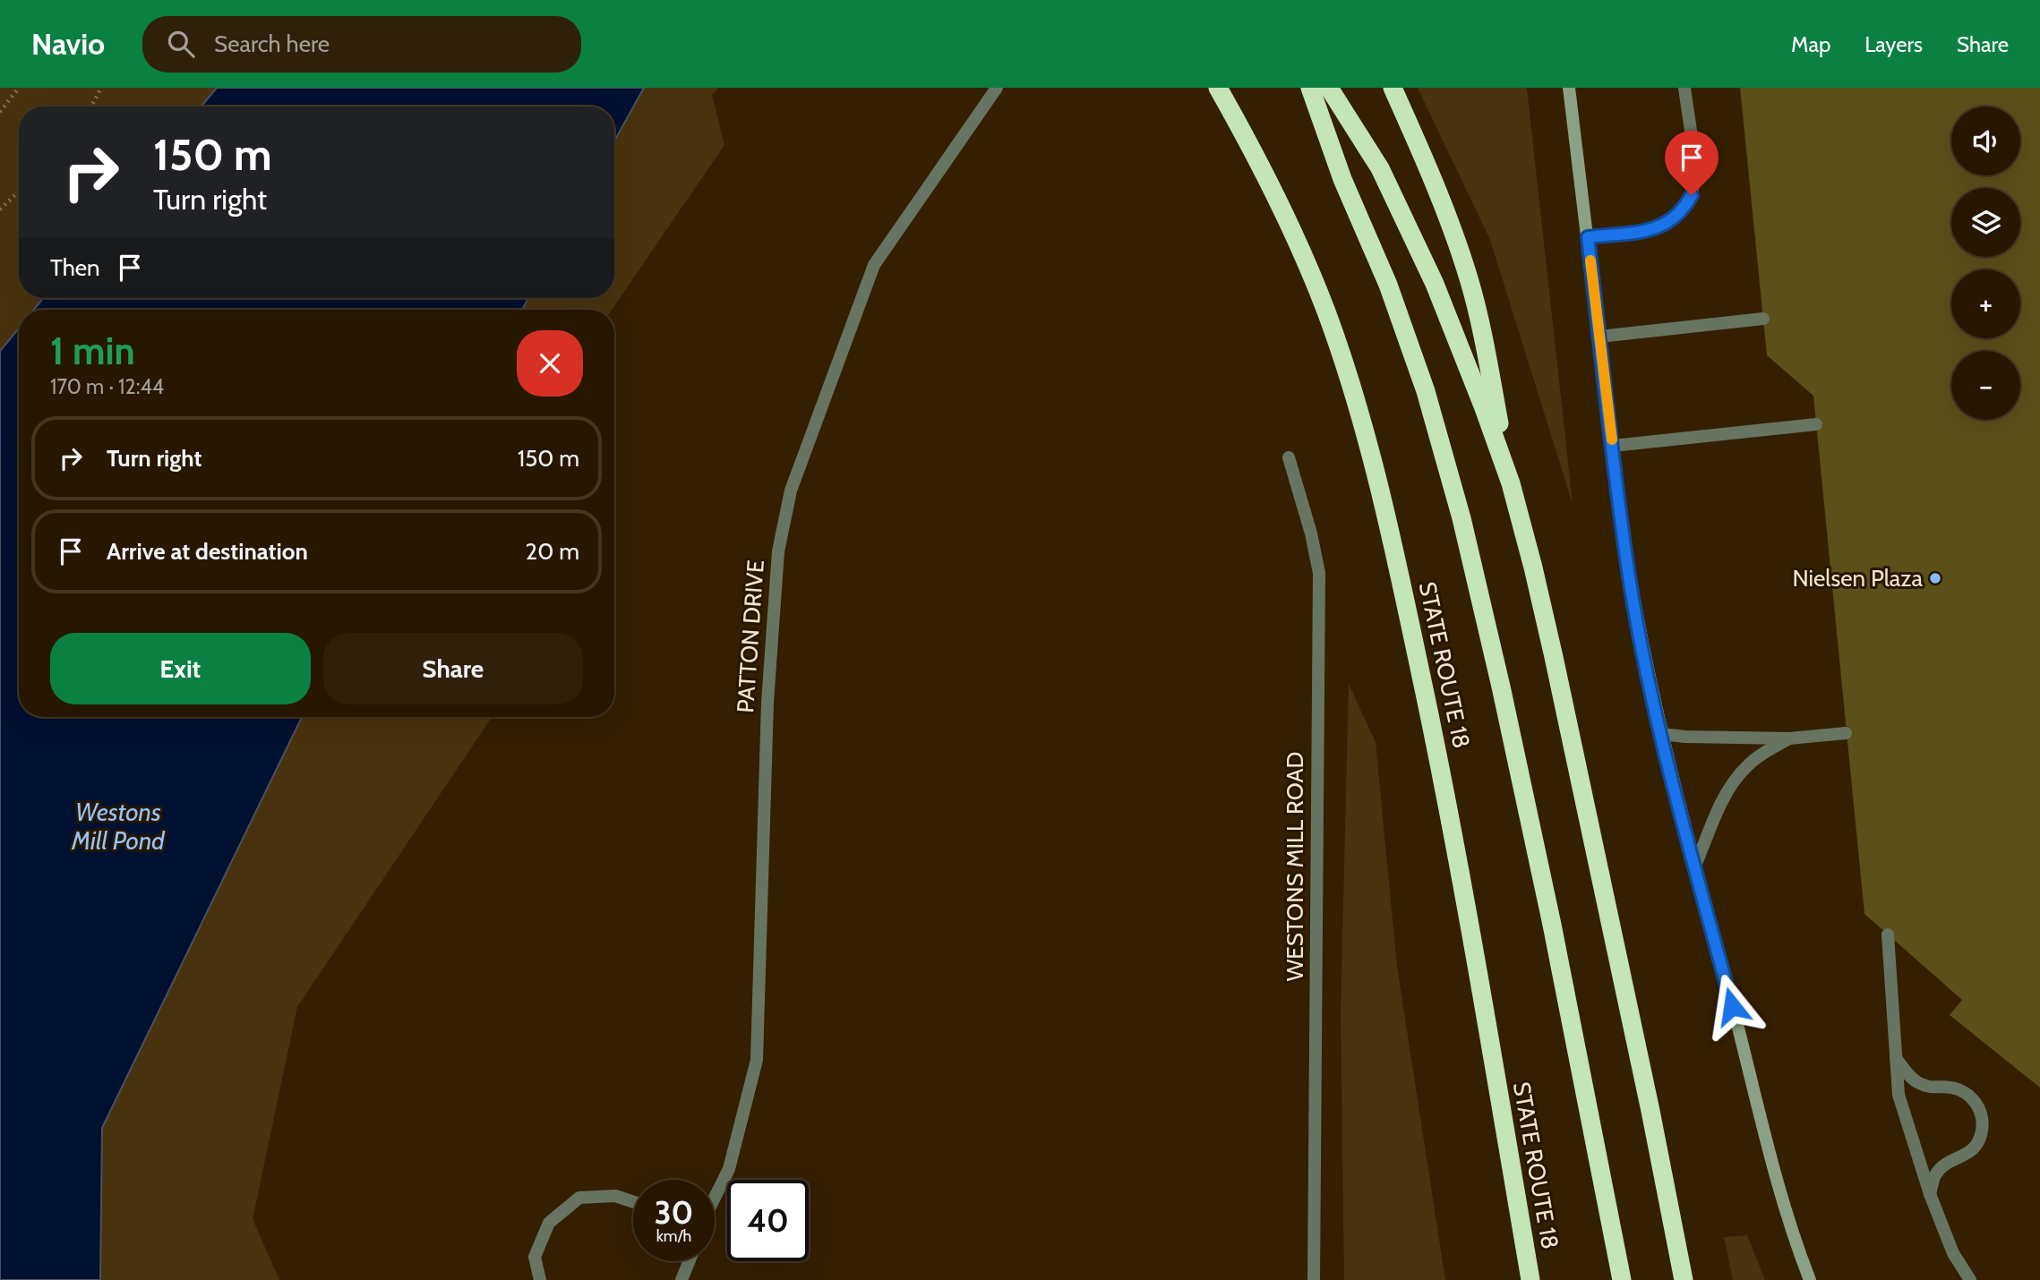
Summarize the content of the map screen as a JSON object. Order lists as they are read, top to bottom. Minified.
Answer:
{"streets":{"highway":["STATE ROUTE 18"],"street":["PATTON DRIVE","WESTONS MILL ROAD"]},"water":["Westons Mill Pond"],"places":["Nielsen Plaza"],"page":{"header":"Navio","search":"Search here","nav":["Map","Layers","Share"],"map_buttons":["+","−"],"turn":["150 m","Turn right"],"then":"Then","heading":["1 min","170 m · 12:44"],"list":[{"name":"Turn right","value":"150 m"},{"name":"Arrive at destination","value":"20 m"}],"buttons":["Exit","Share"],"speed":"30 km/h","limit":"40"}}
